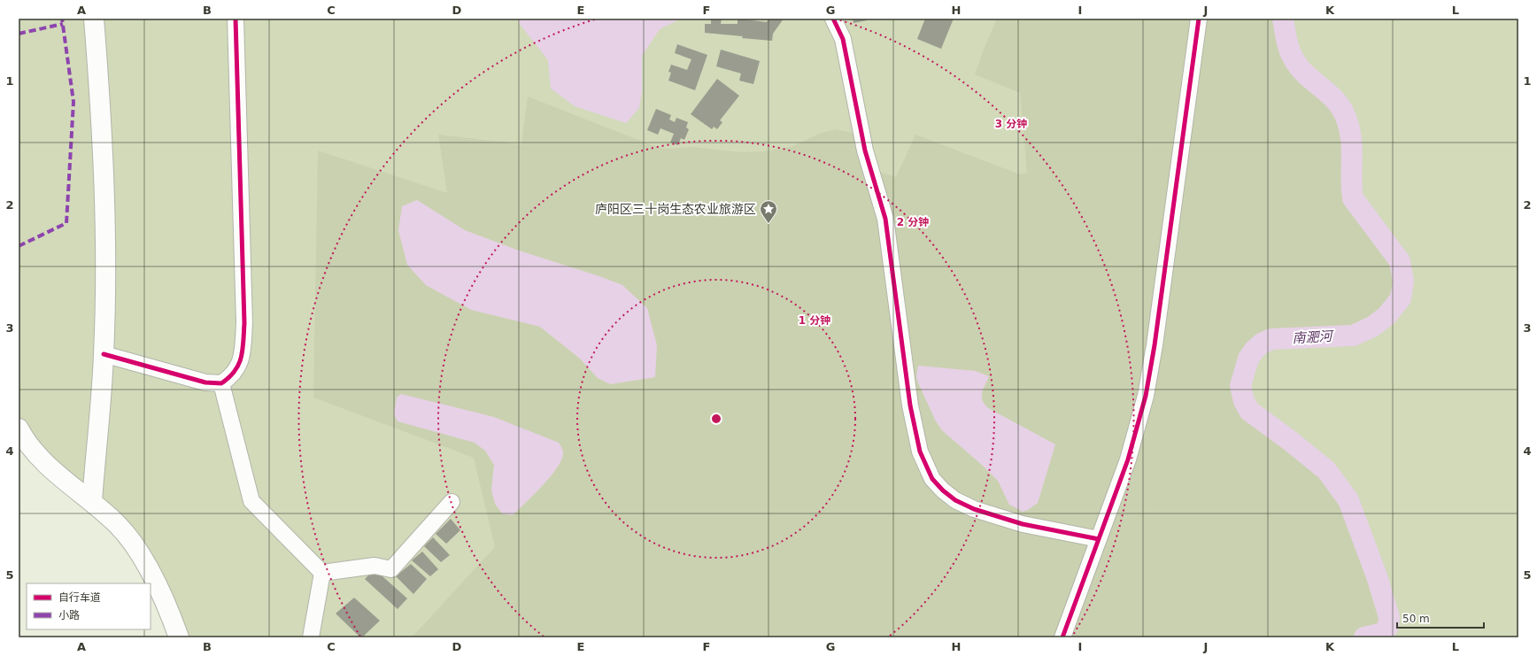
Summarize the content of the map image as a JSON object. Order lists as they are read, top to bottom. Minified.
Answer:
{"water":["南淝河"],"places":{"place":["庐阳区三十岗生态农业旅游区"]},"legend":["自行车道","小路"],"scale_bar":"50 m","grid":{"columns":["A","B","C","D","E","F","G","H","I","J","K","L"],"rows":["1","2","3","4","5"]},"rings":["3 分钟","2 分钟","1 分钟"]}
